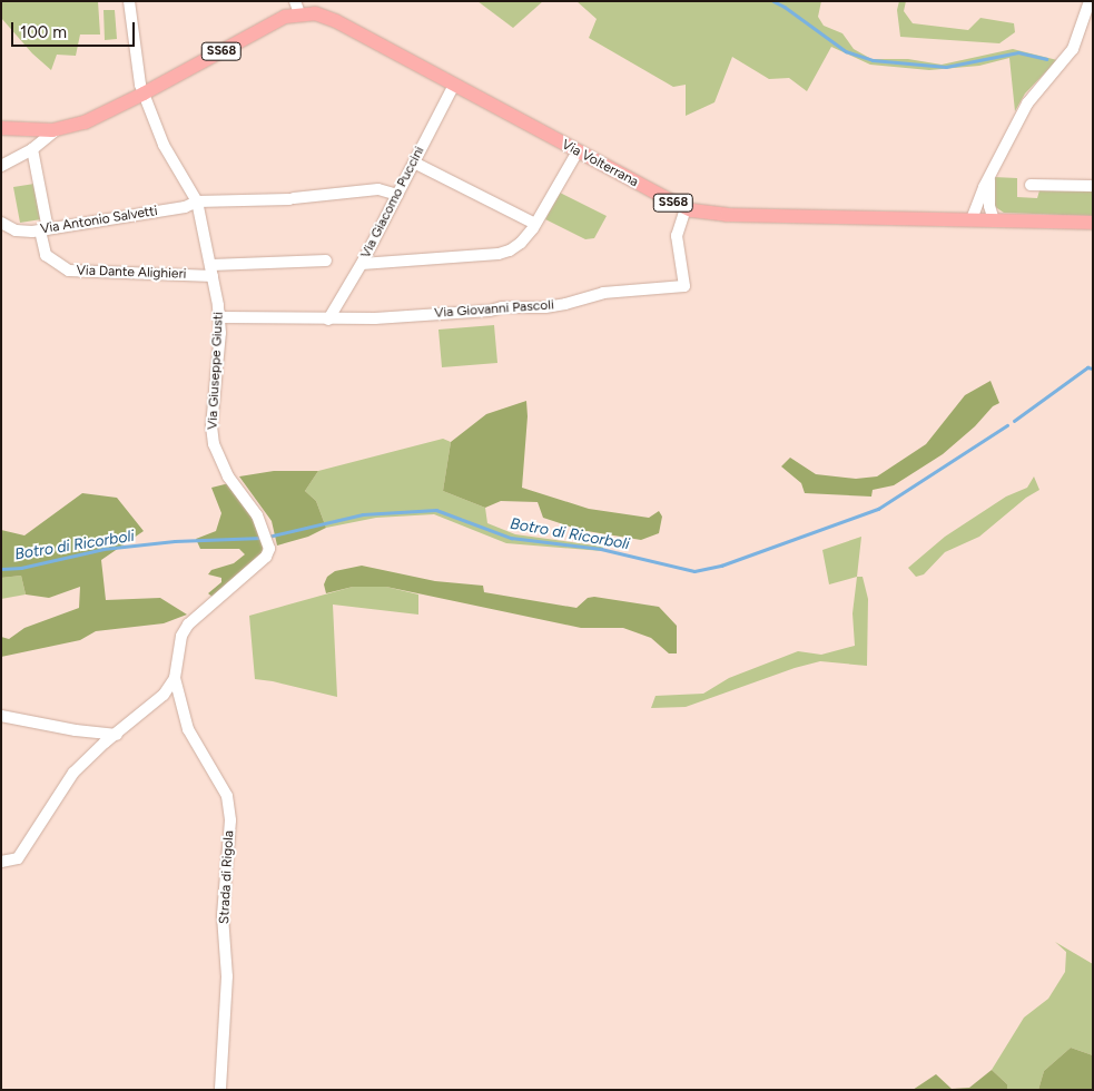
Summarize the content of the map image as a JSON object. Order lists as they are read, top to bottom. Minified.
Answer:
{"streets":{"main road":["SS68","Via Volterrana"],"street":["Via Giacomo Puccini","Via Antonio Salvetti","Via Dante Alighieri","Via Giovanni Pascoli","Via Giuseppe Giusti","Strada di Rigola"]},"crossings":[["SS68","Via Volterrana"],["SS68","Via Giuseppe Giusti"],["Via Volterrana","Via Giacomo Puccini"],["Via Volterrana","Via Giovanni Pascoli"],["Via Giacomo Puccini","Via Antonio Salvetti"],["Via Giacomo Puccini","Via Giovanni Pascoli"],["Via Antonio Salvetti","Via Dante Alighieri"],["Via Antonio Salvetti","Via Giuseppe Giusti"],["Via Dante Alighieri","Via Giuseppe Giusti"],["Via Giovanni Pascoli","Via Giuseppe Giusti"],["Via Giuseppe Giusti","Strada di Rigola"]],"water":["Botro di Ricorboli"],"scale_bar":"100 m"}
